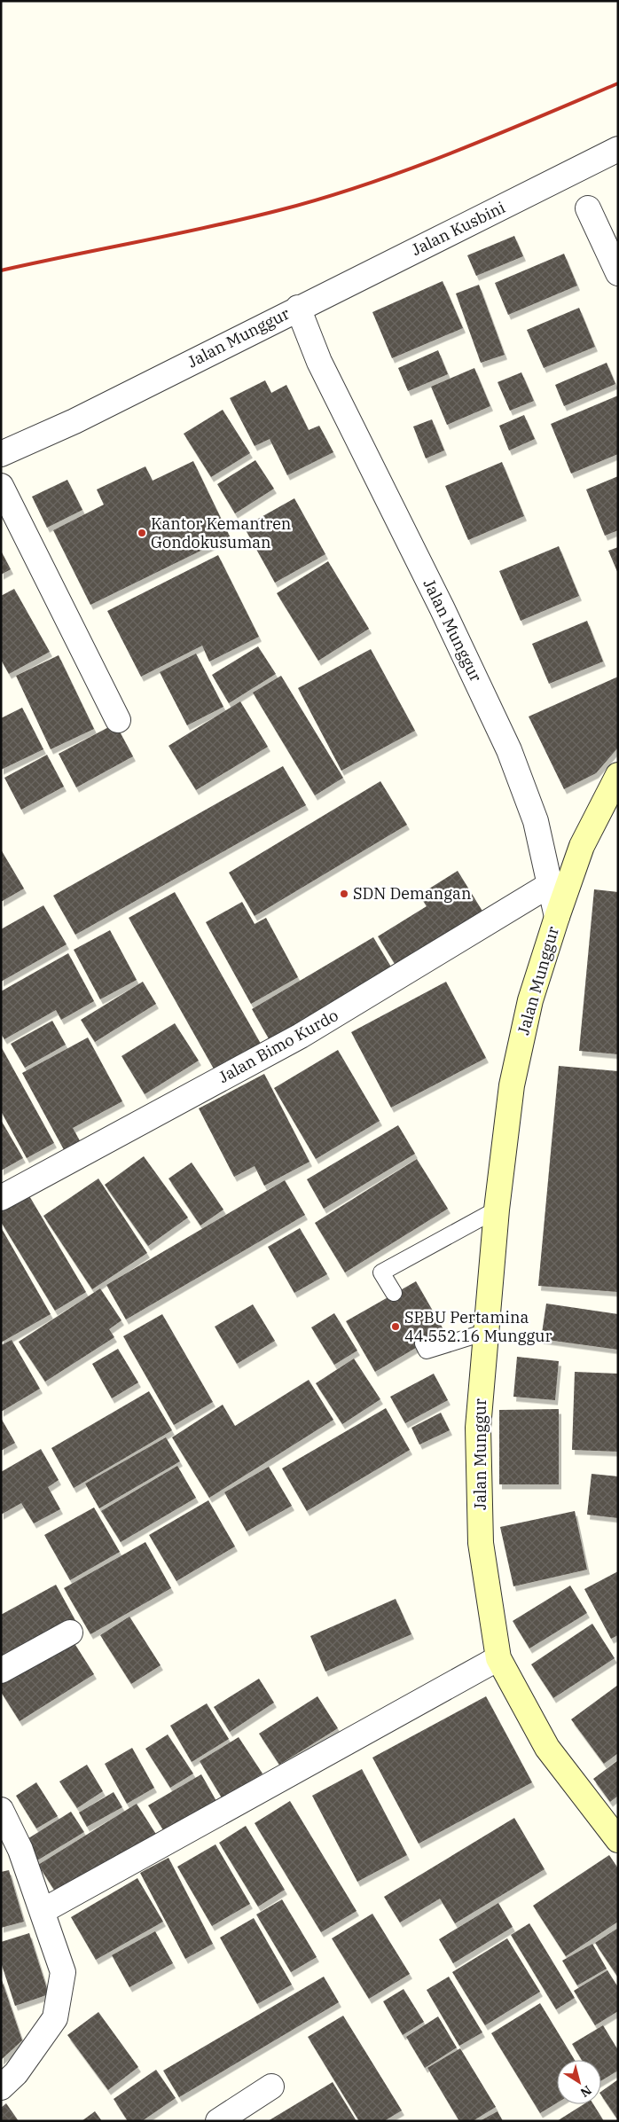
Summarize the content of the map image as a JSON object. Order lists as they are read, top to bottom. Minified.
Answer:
{"streets":{"main road":["Jalan Munggur"],"street":["Jalan Kusbini","Jalan Bimo Kurdo"]},"crossings":[["Jalan Kusbini","Jalan Munggur"],["Jalan Munggur","Jalan Bimo Kurdo"]],"places":["Kantor Kemantren Gondokusuman","SDN Demangan","SPBU Pertamina 44.552.16 Munggur"],"north":"bottom right"}
